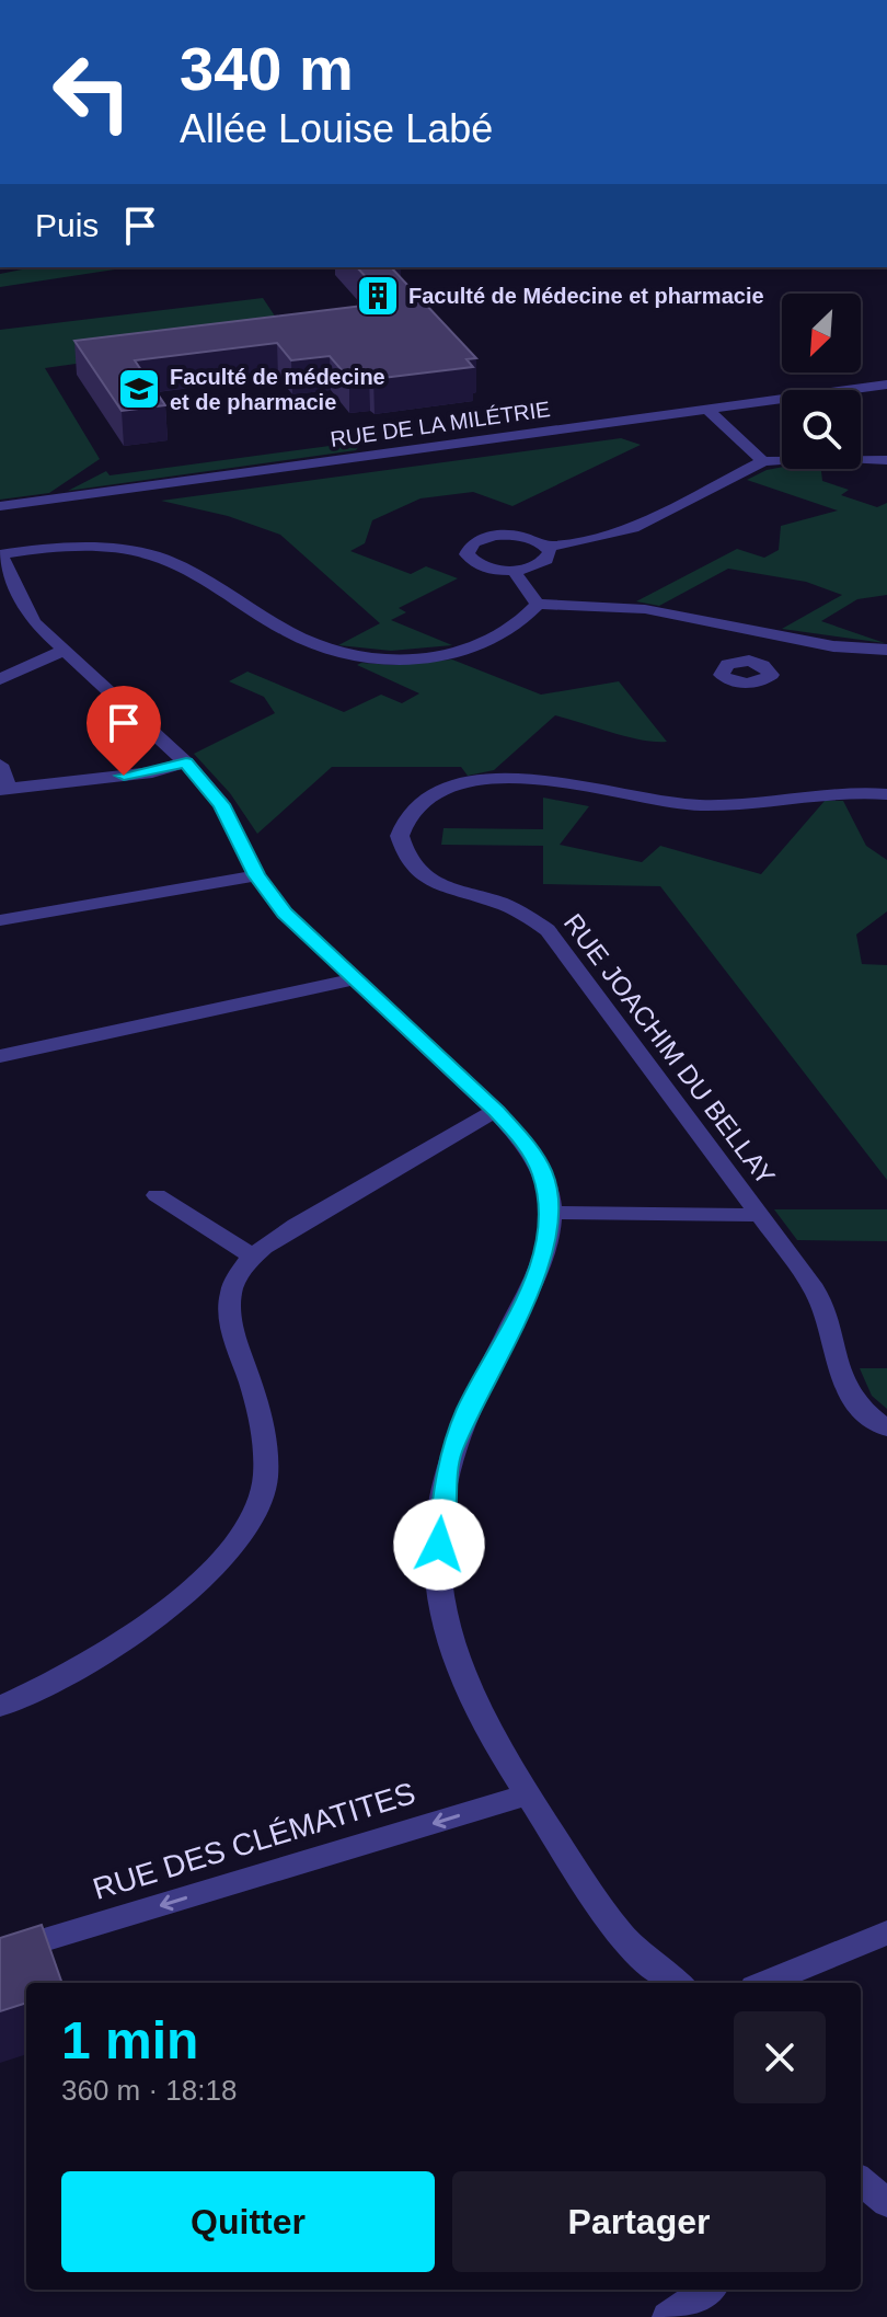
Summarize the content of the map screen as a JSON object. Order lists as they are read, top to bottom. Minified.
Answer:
{"streets":{"street":["RUE DE LA MILÉTRIE","RUE JOACHIM DU BELLAY","RUE DES CLÉMATITES"]},"one_way":["RUE DES CLÉMATITES"],"places":{"building":["Faculté de Médecine et pharmacie"],"school or university":["Faculté de médecine et de pharmacie"]},"north":"bottom left","page":{"turn":["340 m","Allée Louise Labé"],"then":"Puis","heading":["1 min","360 m · 18:18"],"buttons":["Quitter","Partager"]}}
